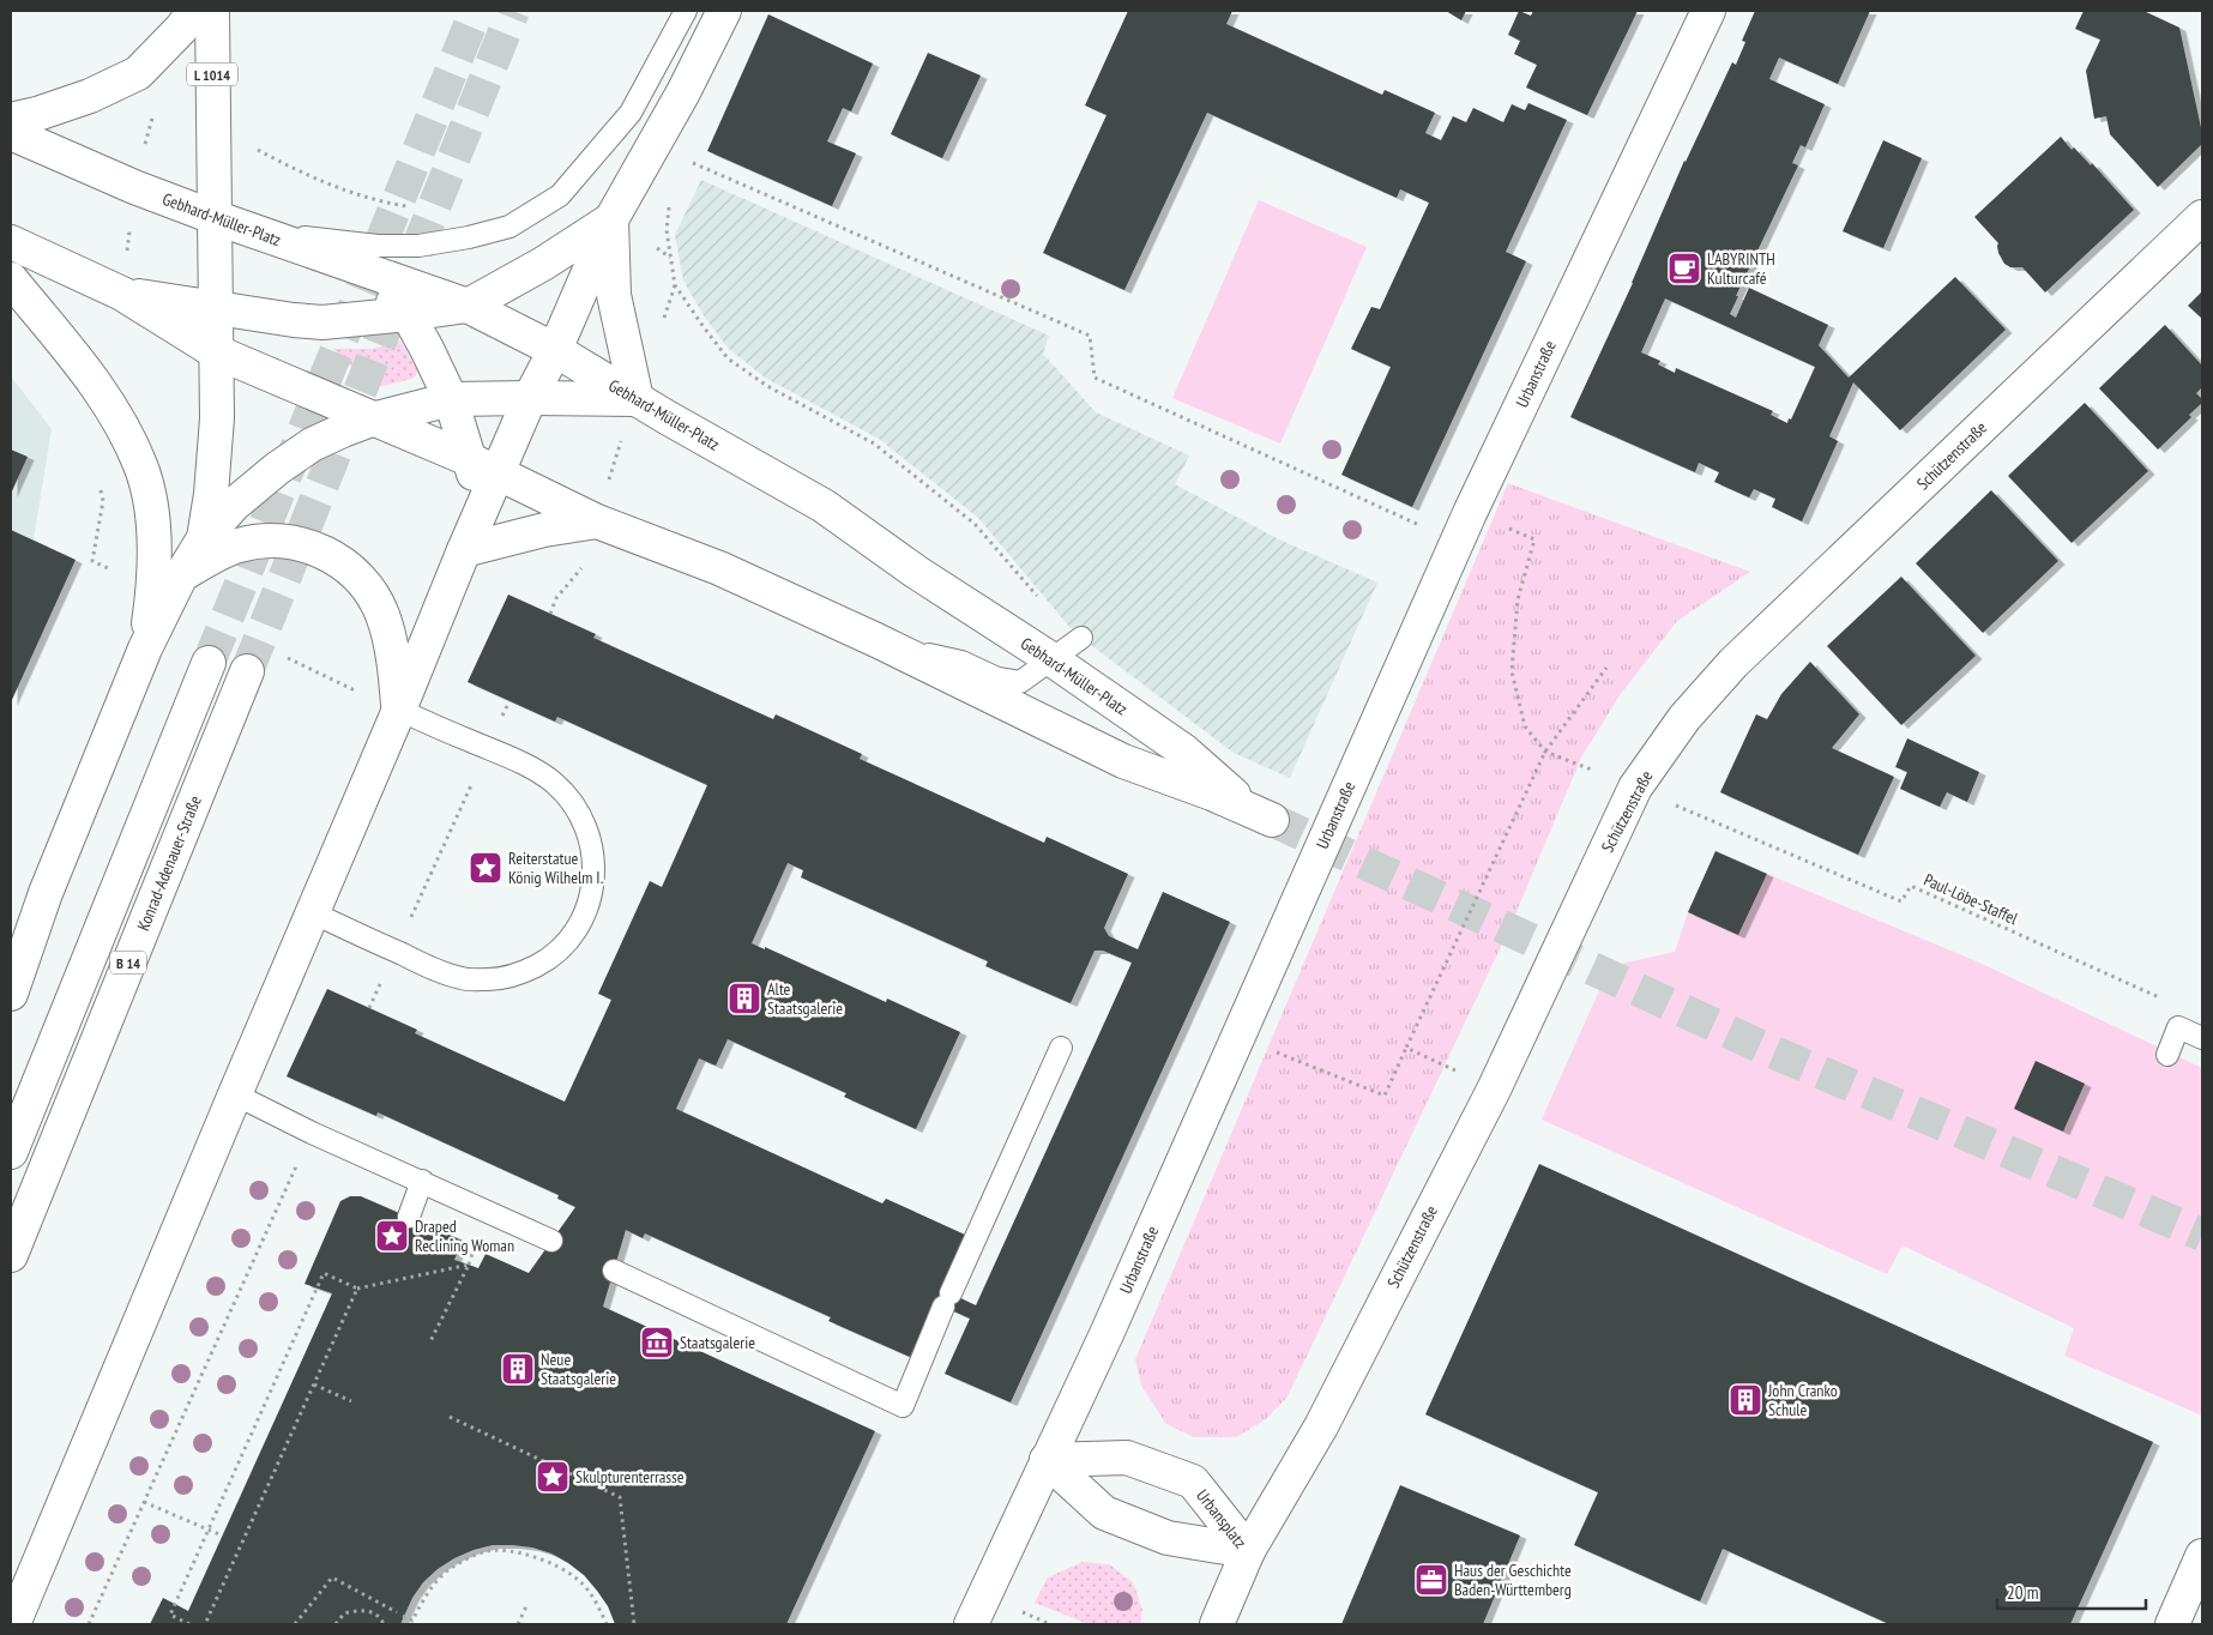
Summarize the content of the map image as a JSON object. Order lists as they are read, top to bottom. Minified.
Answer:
{"streets":{"main road":["L 1014","Gebhard-Müller-Platz","Urbanstraße","Schützenstraße","Konrad-Adenauer-Straße","B 14","Urbansplatz"],"path":["Paul-Löbe-Staffel"]},"crossings":[["Urbanstraße","Urbansplatz"],["Schützenstraße","Paul-Löbe-Staffel"],["Schützenstraße","Urbansplatz"]],"places":{"cafe":["LABYRINTH Kulturcafé"],"place":["Reiterstatue König Wilhelm I.","Draped Reclining Woman","Skulpturenterrasse"],"building":["Alte Staatsgalerie","Neue Staatsgalerie","John Cranko Schule"],"museum":["Staatsgalerie"],"office":["Haus der Geschichte Baden-Württemberg"]},"scale_bar":"20 m"}
